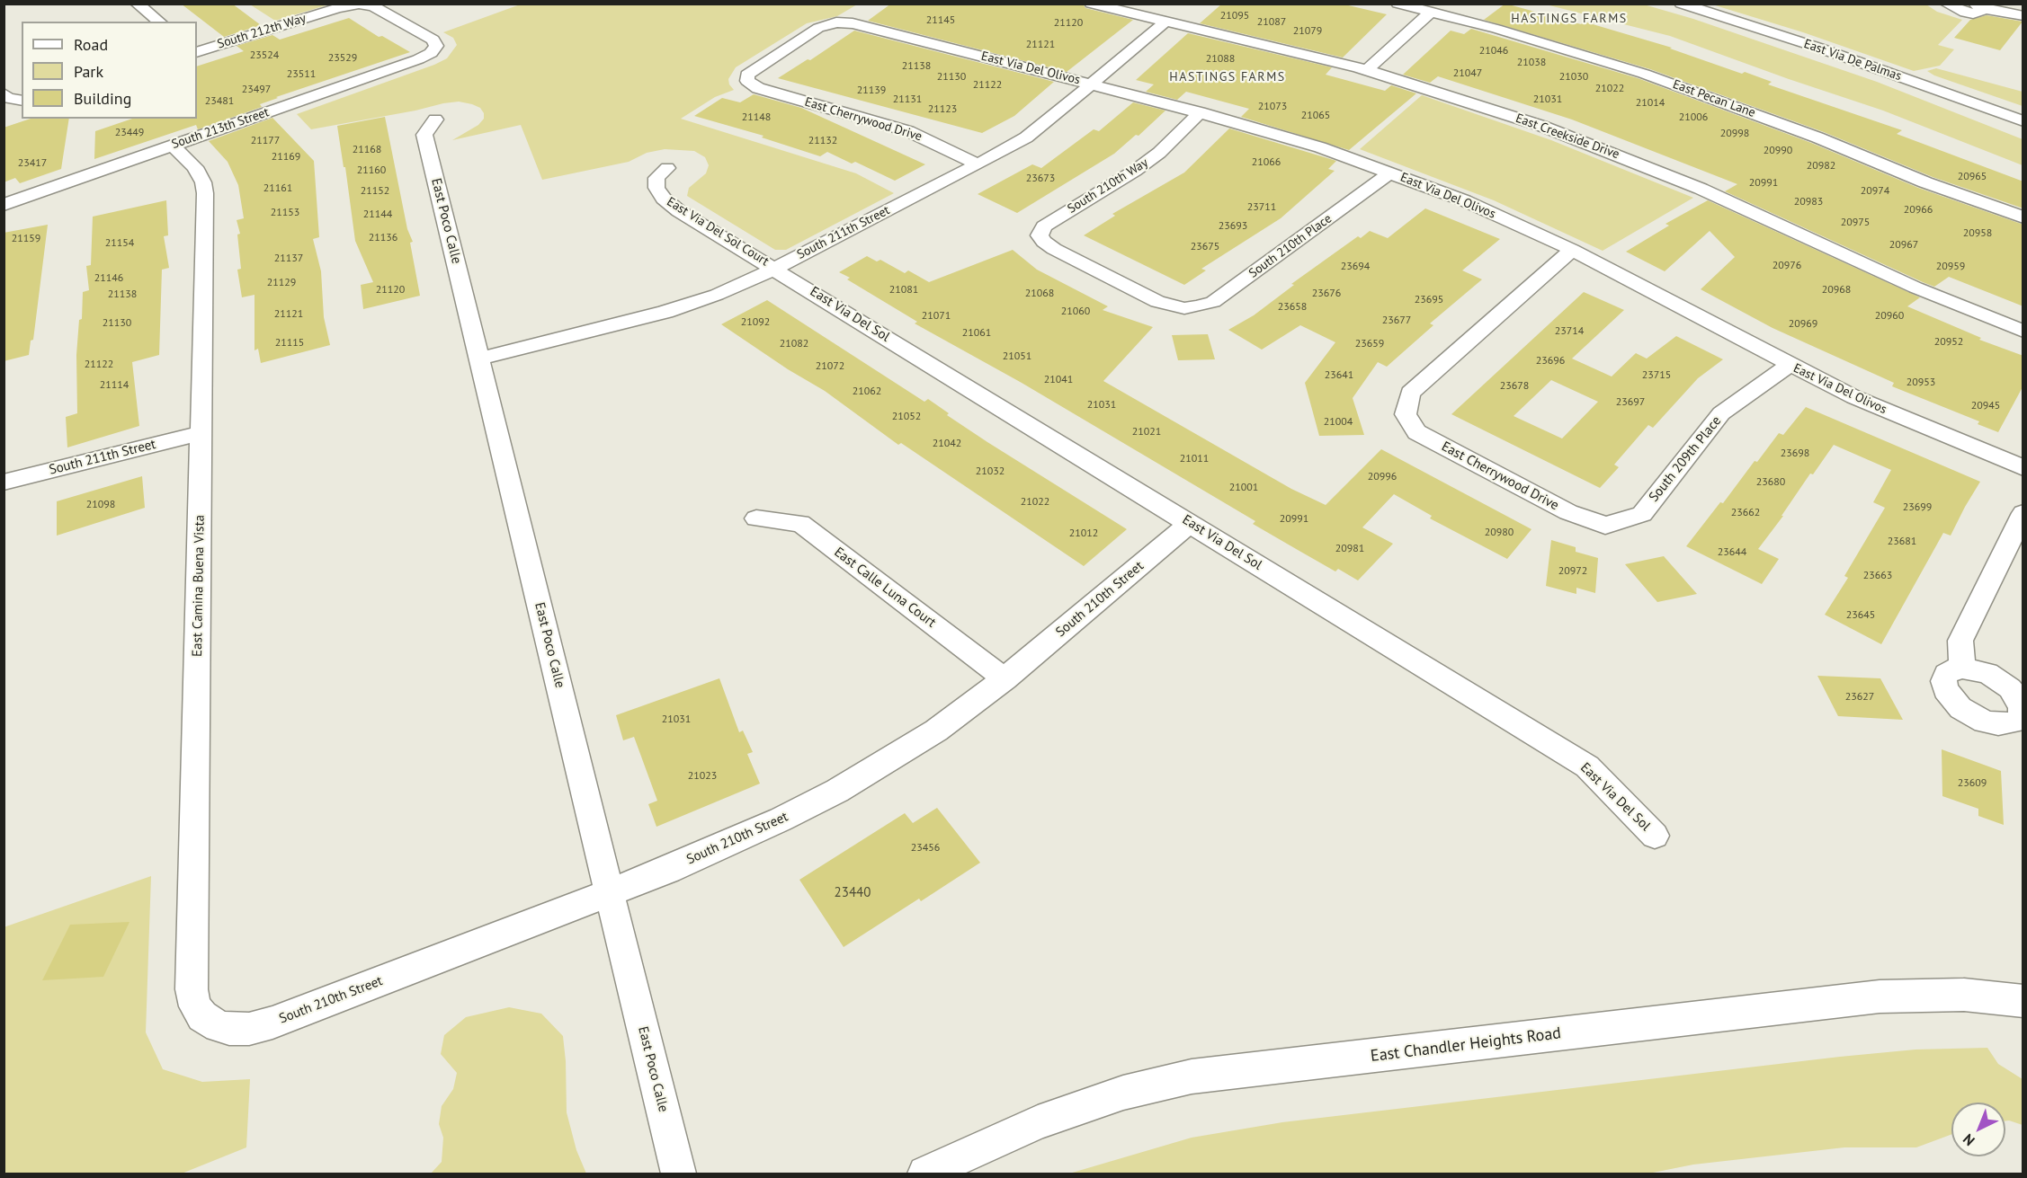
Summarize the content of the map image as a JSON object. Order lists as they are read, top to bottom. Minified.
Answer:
{"streets":{"street":["South 212th Way","East Via De Palmas","East Via Del Olivos","East Pecan Lane","East Cherrywood Drive","South 213th Street","East Creekside Drive","South 210th Way","East Poco Calle","East Via Del Sol Court","South 211th Street","South 210th Place","East Via Del Sol","South 209th Place","East Camina Buena Vista","East Calle Luna Court","South 210th Street","East Chandler Heights Road"]},"crossings":[["South 212th Way","South 213th Street"],["East Via Del Olivos","East Cherrywood Drive"],["East Via Del Olivos","South 210th Way"],["East Via Del Olivos","South 211th Street"],["East Via Del Olivos","South 210th Place"],["East Via Del Olivos","South 209th Place"],["East Cherrywood Drive","South 211th Street"],["East Cherrywood Drive","South 209th Place"],["South 213th Street","East Camina Buena Vista"],["East Creekside Drive","South 211th Street"],["South 210th Way","South 210th Place"],["East Poco Calle","South 211th Street"],["East Poco Calle","South 210th Street"],["East Via Del Sol Court","South 211th Street"],["East Via Del Sol Court","East Via Del Sol"],["South 211th Street","East Via Del Sol"],["South 211th Street","East Camina Buena Vista"],["East Via Del Sol","South 210th Street"],["East Camina Buena Vista","South 210th Street"],["East Calle Luna Court","South 210th Street"]],"districts":["HASTINGS FARMS","HASTINGS FARMS"],"house_numbers":["21095","21145","21087","21120","21079","21121","21046","23524","23529","21088","21038","21138","21047","23511","21130","21030","21122","21022","23497","21139","21131","21031","23481","21014","21073","21123","21065","21148","21006","23449","20998","21177","21132","21168","20990","21169","21066","23417","20982","21160","20965","23673","20991","21161","21152","20974","20983","23711","20966","21153","21144","20975","23693","20958","21136","21159","21154","20967","23675","21137","20976","23694","20959","21146","21129","21120","21081","20968","21068","23676","21138","23695","23658","21060","21121","21071","20960","23677","21092","21130","20969","23714","21061","20952","21115","21082","23659","21051","23696","21122","21072","23641","23715","21041","20953","21114","23678","21062","23697","21031","20945","21052","21004","21021","21042","23698","21011","21032","20996","23680","21001","21022","21098","23699","23662","20991","20980","21012","23681","20981","23644","20972","23663","23645","23627","21031","21023","23609","23456","23440"],"legend":["Road","Park","Building"],"north":"bottom left"}
